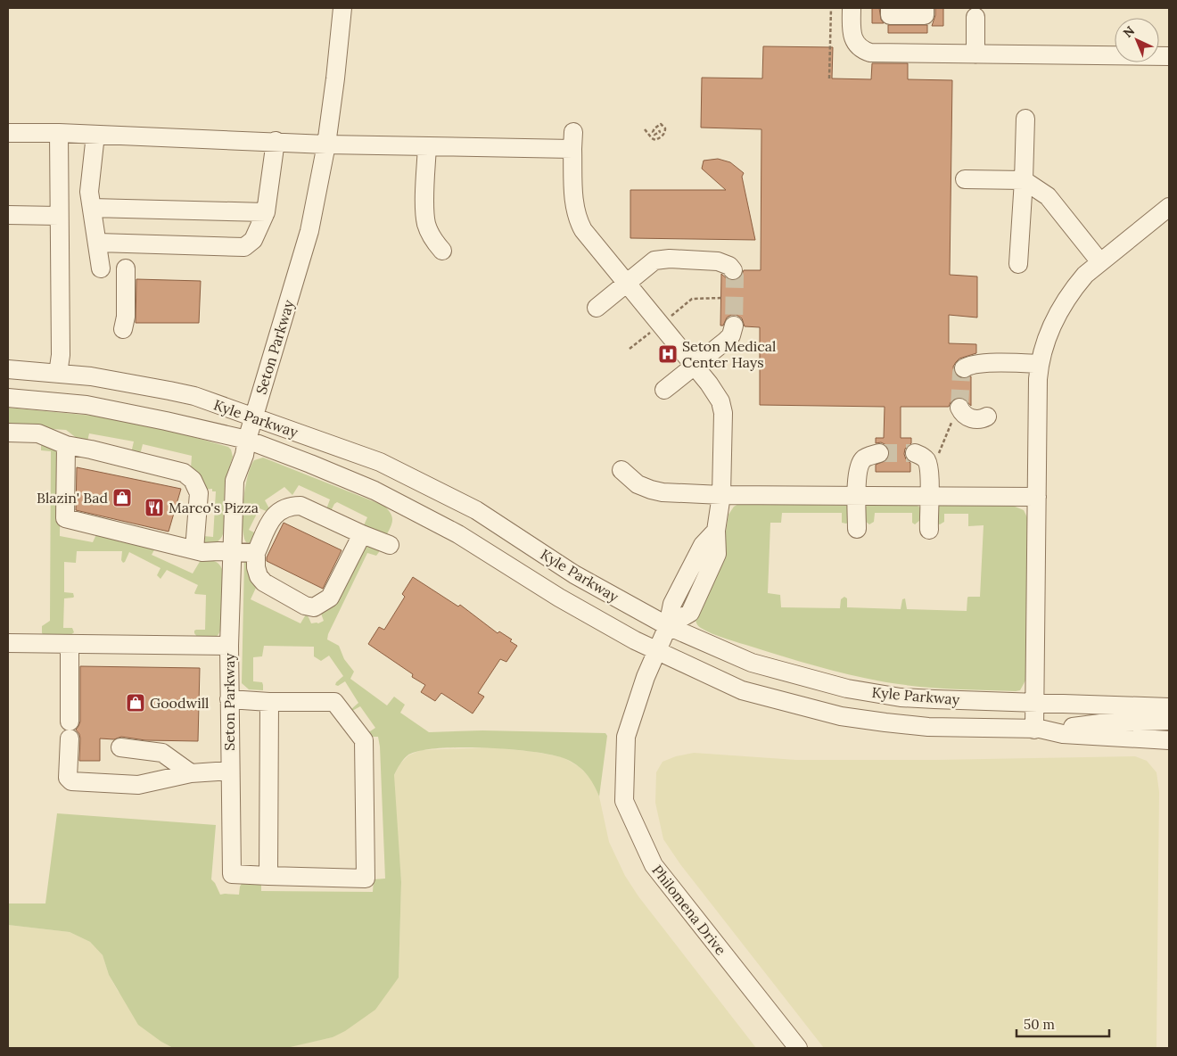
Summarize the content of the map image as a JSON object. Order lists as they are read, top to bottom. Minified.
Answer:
{"streets":{"street":["Seton Parkway","Kyle Parkway","Philomena Drive"]},"crossings":[["Seton Parkway","Kyle Parkway"],["Kyle Parkway","Philomena Drive"]],"places":{"hospital":["Seton Medical Center Hays"],"shop":["Blazin' Bad","Goodwill"],"restaurant":["Marco's Pizza"]},"scale_bar":"50 m","north":"top left"}
